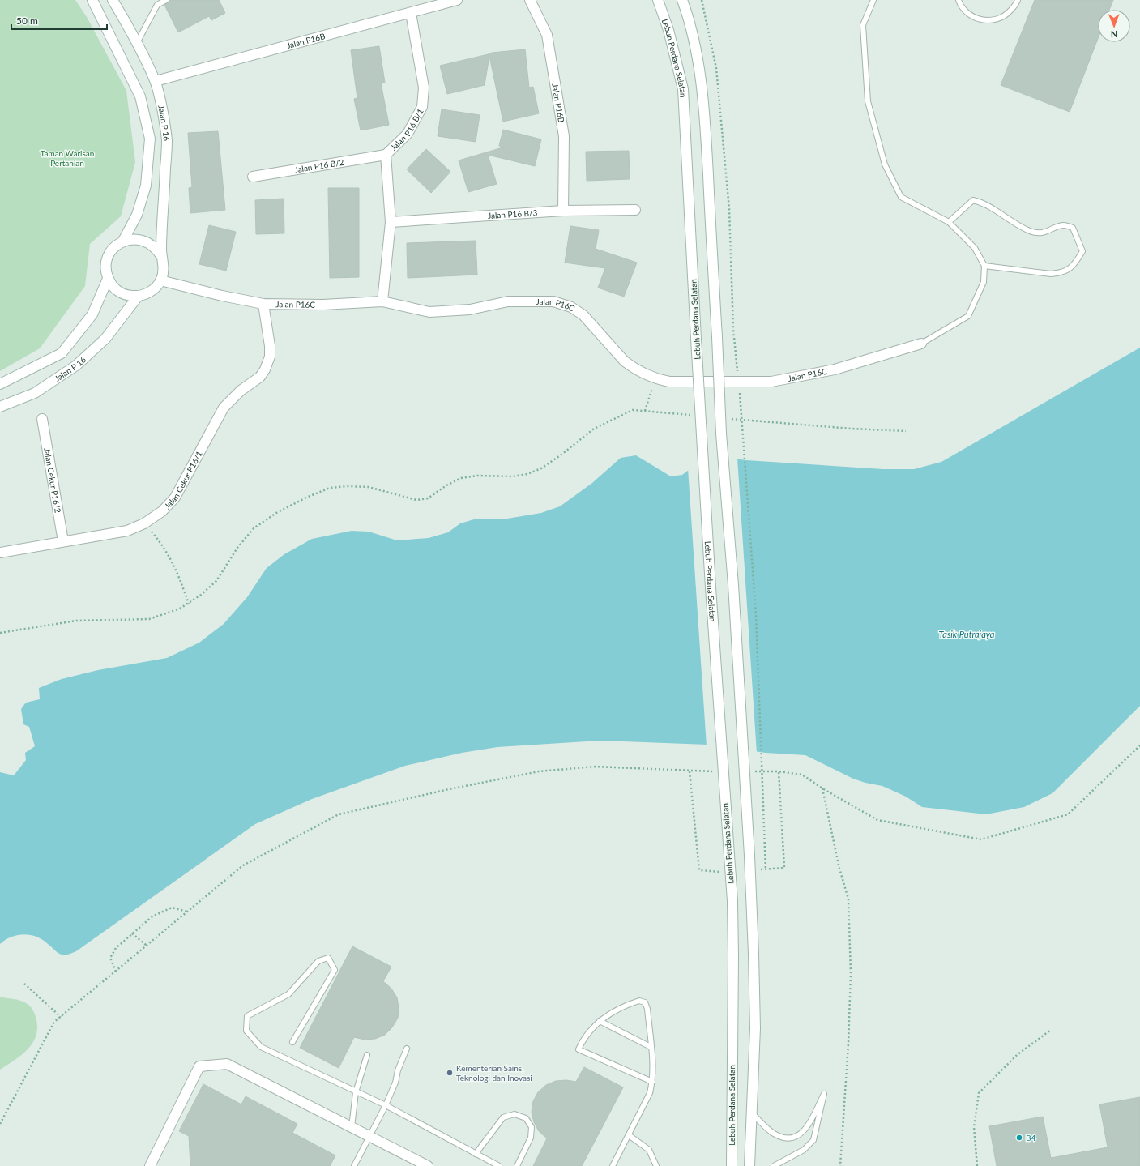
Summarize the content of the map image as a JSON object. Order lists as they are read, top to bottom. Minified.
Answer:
{"streets":{"street":["Jalan P16B","Lebuh Perdana Selatan","Jalan P 16","Jalan P16 B/1","Jalan P16 B/2","Jalan P16 B/3","Jalan P16C","Jalan Cekur P16/1","Jalan Cekur P16/2"]},"crossings":[["Jalan P16B","Jalan P 16"],["Jalan P16B","Jalan P16 B/1"],["Jalan P16B","Jalan P16 B/3"],["Jalan P 16","Jalan P16C"],["Jalan P16 B/1","Jalan P16 B/2"],["Jalan P16 B/1","Jalan P16 B/3"],["Jalan P16 B/1","Jalan P16C"],["Jalan P16C","Jalan Cekur P16/1"],["Jalan Cekur P16/1","Jalan Cekur P16/2"]],"water":["Tasik Putrajaya"],"parks":["Taman Warisan Pertanian"],"places":["Kementerian Sains, Teknologi dan Inovasi","B4"],"scale_bar":"50 m","north":"bottom"}
